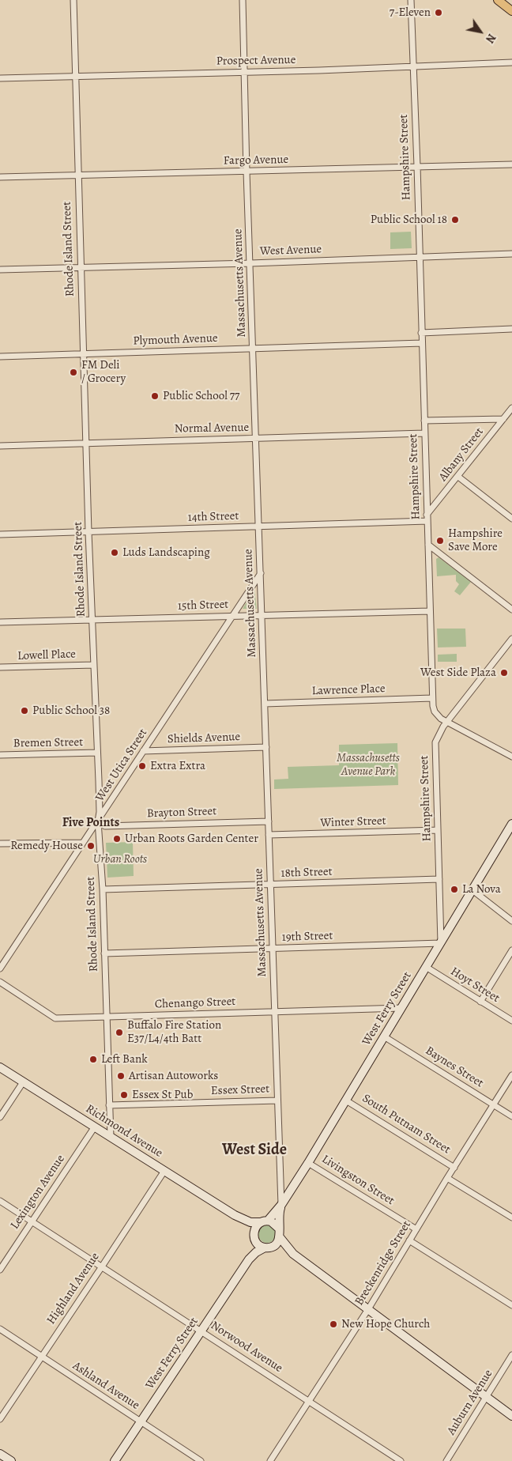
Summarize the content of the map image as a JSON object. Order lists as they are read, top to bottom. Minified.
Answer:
{"streets":{"street":["Prospect Avenue","Hampshire Street","Fargo Avenue","Rhode Island Street","West Avenue","Massachusetts Avenue","Plymouth Avenue","Normal Avenue","Albany Street","14th Street","15th Street","Lowell Place","Lawrence Place","Shields Avenue","Bremen Street","West Utica Street","Brayton Street","Winter Street","18th Street","19th Street","Hoyt Street","Chenango Street","West Ferry Street","Baynes Street","Essex Street","South Putnam Street","Richmond Avenue","Livingston Street","Lexington Avenue","Breckenridge Street","Highland Avenue","Norwood Avenue","Ashland Avenue","Auburn Avenue"]},"crossings":[["Prospect Avenue","Hampshire Street"],["Prospect Avenue","Rhode Island Street"],["Prospect Avenue","Massachusetts Avenue"],["Hampshire Street","Fargo Avenue"],["Hampshire Street","West Avenue"],["Hampshire Street","Plymouth Avenue"],["Hampshire Street","Normal Avenue"],["Hampshire Street","Albany Street"],["Hampshire Street","14th Street"],["Hampshire Street","15th Street"],["Hampshire Street","Lawrence Place"],["Hampshire Street","Winter Street"],["Hampshire Street","18th Street"],["Hampshire Street","19th Street"],["Hampshire Street","West Ferry Street"],["Fargo Avenue","Rhode Island Street"],["Fargo Avenue","Massachusetts Avenue"],["Rhode Island Street","West Avenue"],["Rhode Island Street","Plymouth Avenue"],["Rhode Island Street","Normal Avenue"],["Rhode Island Street","14th Street"],["Rhode Island Street","15th Street"],["Rhode Island Street","Lowell Place"],["Rhode Island Street","Bremen Street"],["Rhode Island Street","West Utica Street"],["Rhode Island Street","Brayton Street"],["Rhode Island Street","18th Street"],["Rhode Island Street","19th Street"],["Rhode Island Street","Chenango Street"],["Rhode Island Street","Essex Street"],["Rhode Island Street","Richmond Avenue"],["West Avenue","Massachusetts Avenue"],["Massachusetts Avenue","Plymouth Avenue"],["Massachusetts Avenue","Normal Avenue"],["Massachusetts Avenue","14th Street"],["Massachusetts Avenue","15th Street"],["Massachusetts Avenue","Lawrence Place"],["Massachusetts Avenue","Shields Avenue"],["Massachusetts Avenue","West Utica Street"],["Massachusetts Avenue","Brayton Street"],["Massachusetts Avenue","Winter Street"],["Massachusetts Avenue","18th Street"],["Massachusetts Avenue","19th Street"],["Massachusetts Avenue","Chenango Street"],["Massachusetts Avenue","West Ferry Street"],["Massachusetts Avenue","Essex Street"],["15th Street","West Utica Street"],["Shields Avenue","West Utica Street"],["West Utica Street","Brayton Street"],["19th Street","West Ferry Street"],["Hoyt Street","West Ferry Street"],["Chenango Street","West Ferry Street"],["West Ferry Street","Baynes Street"],["West Ferry Street","South Putnam Street"],["West Ferry Street","Richmond Avenue"],["West Ferry Street","Livingston Street"],["West Ferry Street","Norwood Avenue"],["West Ferry Street","Ashland Avenue"],["Baynes Street","Breckenridge Street"],["South Putnam Street","Breckenridge Street"],["Richmond Avenue","Lexington Avenue"],["Richmond Avenue","Highland Avenue"],["Livingston Street","Breckenridge Street"],["Lexington Avenue","Norwood Avenue"],["Breckenridge Street","Norwood Avenue"],["Highland Avenue","Norwood Avenue"],["Highland Avenue","Ashland Avenue"]],"districts":["Five Points","West Side"],"parks":["Massachusetts Avenue Park","Urban Roots"],"places":["7-Eleven","Public School 18","FM Deli / Grocery","Public School 77","Hampshire Save More","Luds Landscaping","West Side Plaza","Public School 38","Extra Extra","Urban Roots Garden Center","Remedy House","La Nova","Buffalo Fire Station E37/L4/4th Batt","Left Bank","Artisan Autoworks","Essex St Pub","New Hope Church"],"north":"bottom right"}
